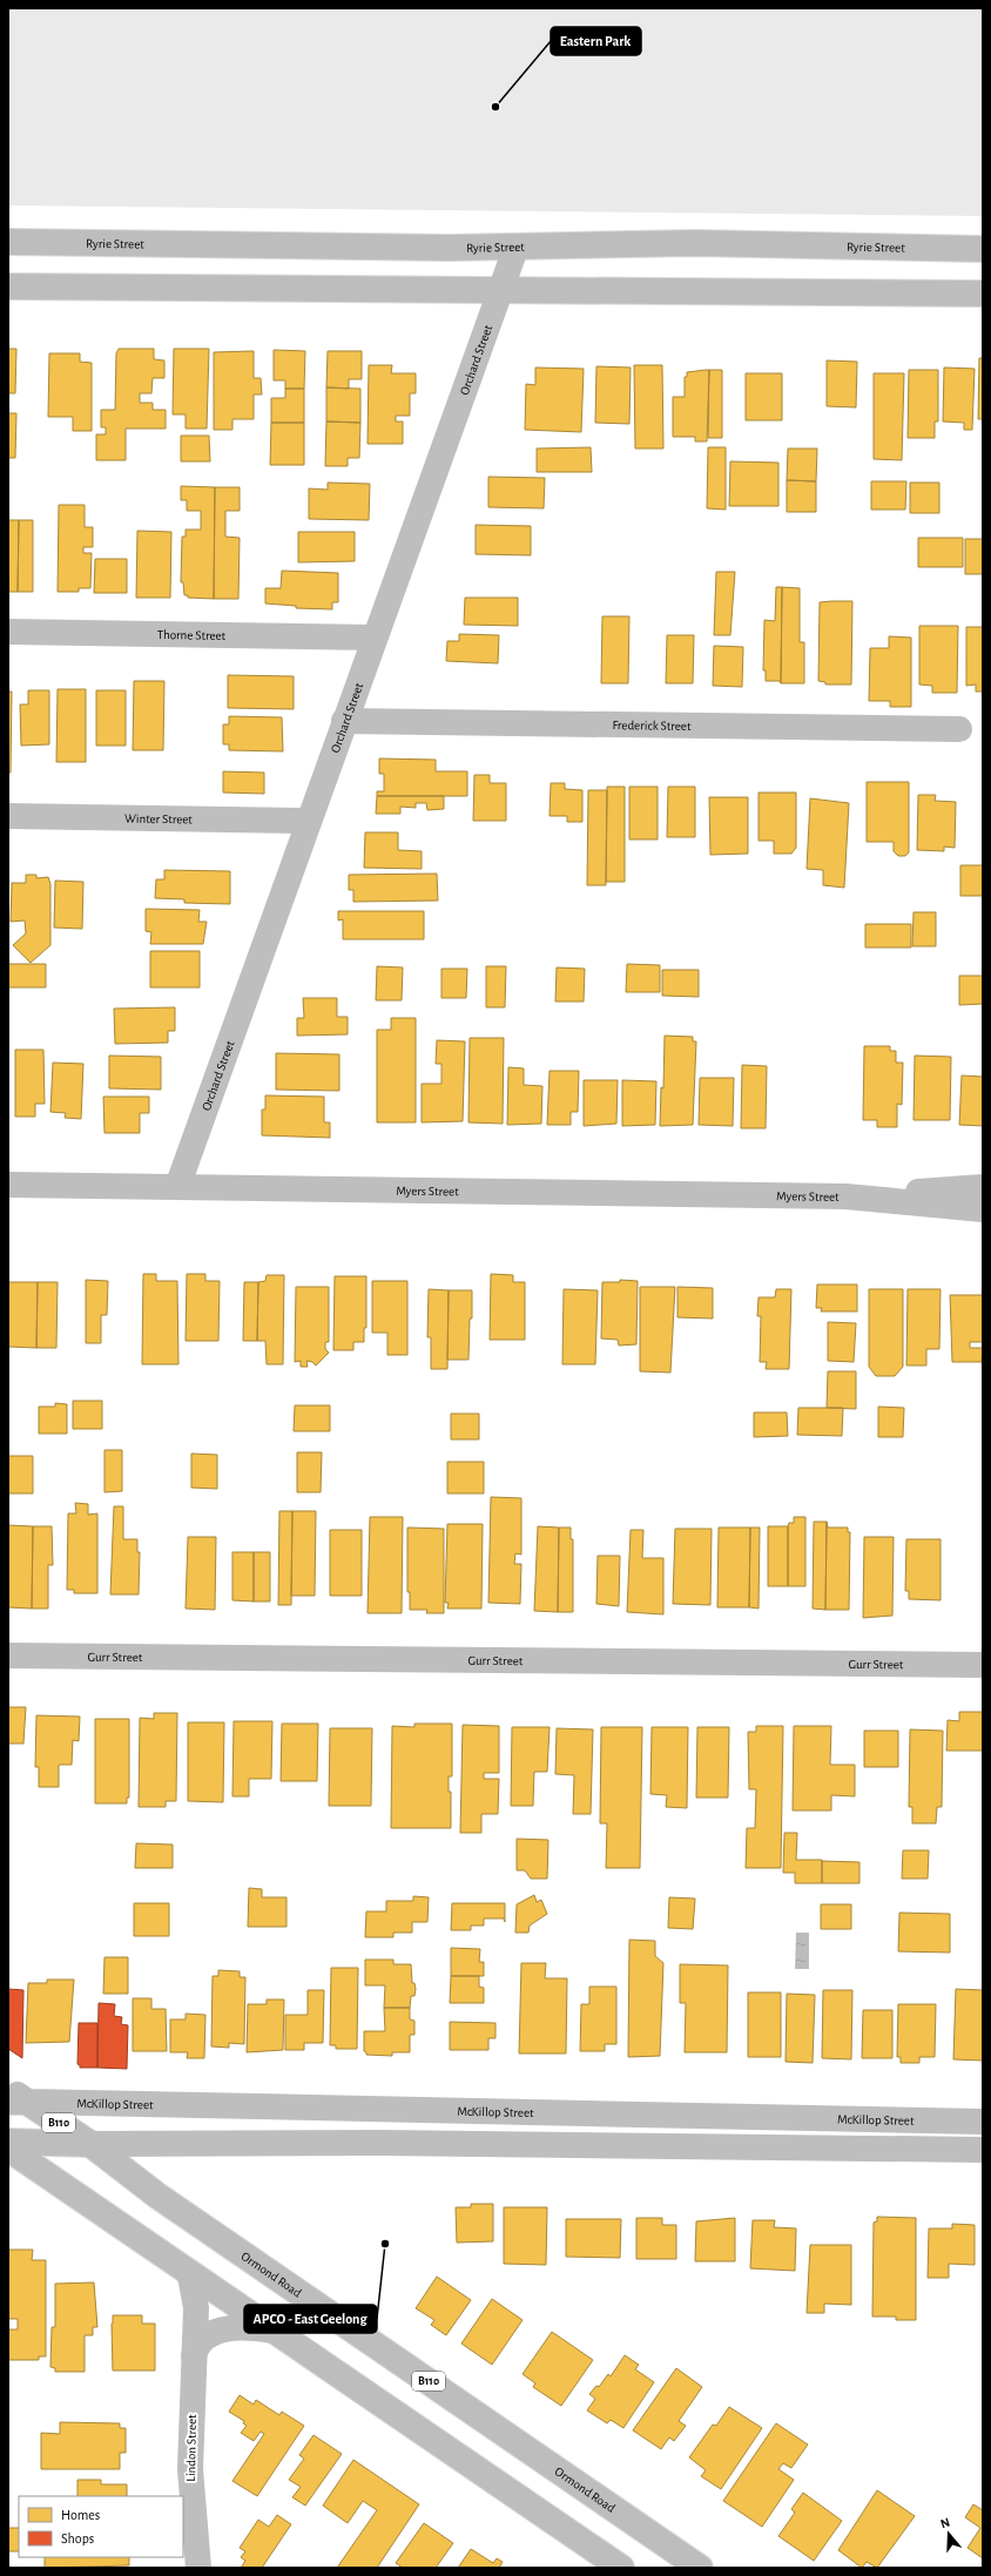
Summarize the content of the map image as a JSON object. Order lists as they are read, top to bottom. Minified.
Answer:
{"streets":{"main road":["Ryrie Street","B110","Ormond Road"],"street":["Orchard Street","Thorne Street","Frederick Street","Winter Street","Myers Street","Gurr Street","McKillop Street","Lindon Street"]},"crossings":[["Ryrie Street","Orchard Street"],["Orchard Street","Thorne Street"],["Orchard Street","Frederick Street"],["Orchard Street","Winter Street"],["Orchard Street","Myers Street"],["McKillop Street","Ormond Road"]],"places":["Eastern Park","APCO - East Geelong"],"legend":["Homes","Shops"],"north":"top"}
